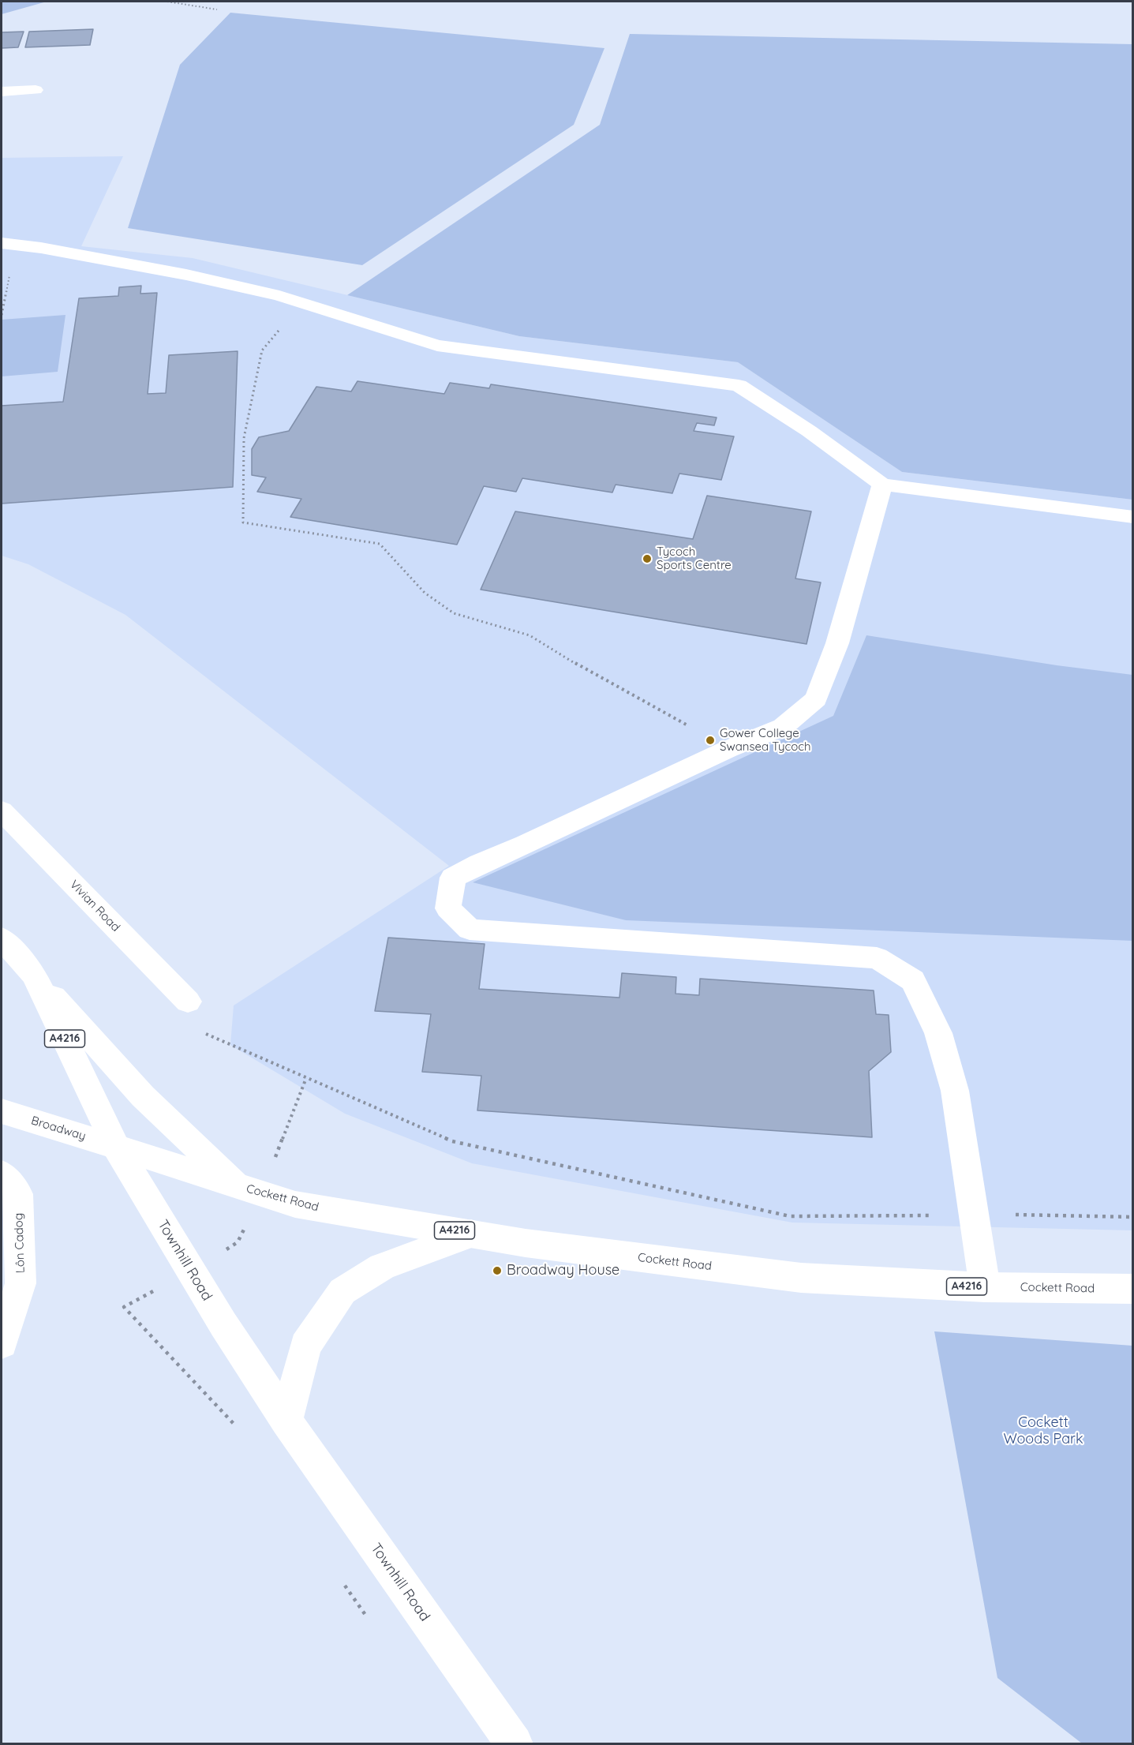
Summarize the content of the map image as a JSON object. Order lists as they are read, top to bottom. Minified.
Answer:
{"streets":{"main road":["Vivian Road","A4216","Broadway","Cockett Road","Lôn Cadog","Townhill Road"]},"crossings":[["A4216","Broadway"],["A4216","Cockett Road"],["A4216","Townhill Road"],["Broadway","Cockett Road"],["Broadway","Townhill Road"],["Cockett Road","Townhill Road"]],"parks":["Cockett Woods Park"],"places":["Tycoch Sports Centre","Gower College Swansea Tycoch","Broadway House"]}
